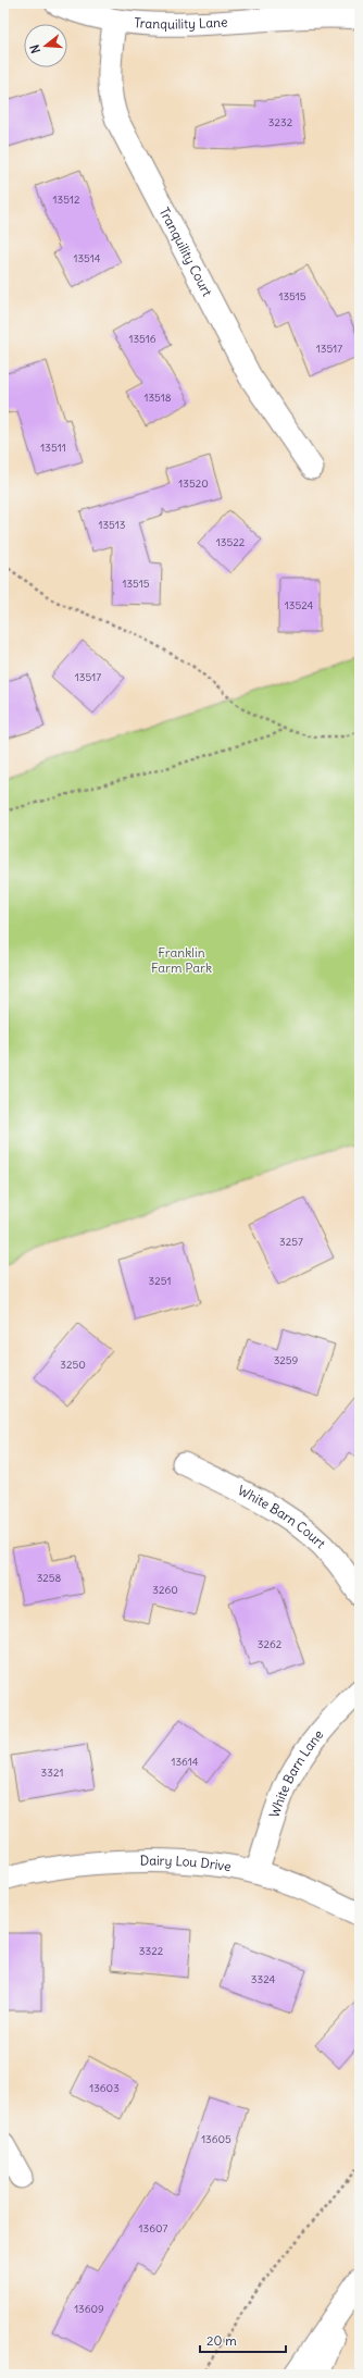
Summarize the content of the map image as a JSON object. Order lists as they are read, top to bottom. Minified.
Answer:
{"streets":{"street":["Tranquility Lane","Tranquility Court","White Barn Court","White Barn Lane","Dairy Lou Drive"]},"crossings":[["Tranquility Lane","Tranquility Court"],["White Barn Lane","Dairy Lou Drive"]],"parks":["Franklin Farm Park"],"house_numbers":["3232","13512","13514","13515","13516","13517","13518","13511","13520","13513","13522","13515","13524","13517","3257","3251","3259","3250","3258","3260","3262","13614","3321","3322","3324","13603","13605","13607","13609"],"scale_bar":"20 m","north":"left"}
